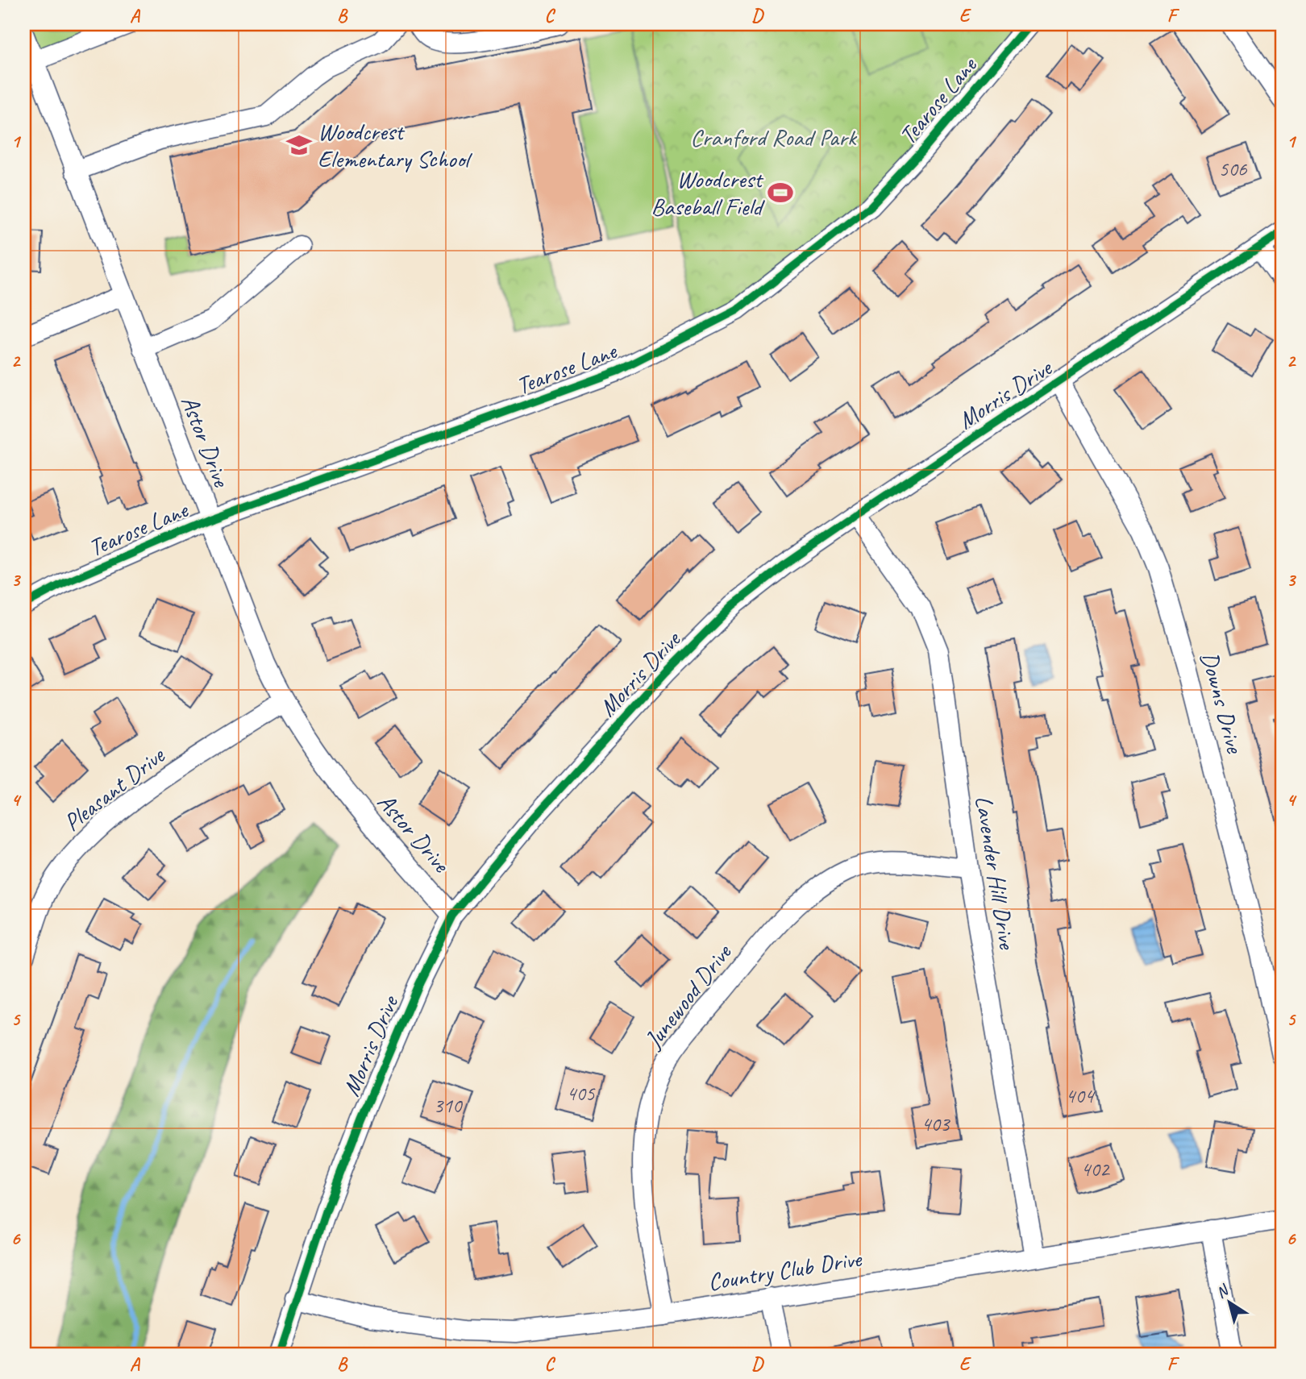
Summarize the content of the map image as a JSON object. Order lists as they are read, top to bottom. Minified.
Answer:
{"streets":{"street":["Tearose Lane","Morris Drive","Astor Drive","Downs Drive","Pleasant Drive","Lavender Hill Drive","Junewood Drive","Country Club Drive"]},"crossings":[["Tearose Lane","Astor Drive"],["Morris Drive","Astor Drive"],["Morris Drive","Downs Drive"],["Morris Drive","Lavender Hill Drive"],["Morris Drive","Country Club Drive"],["Astor Drive","Pleasant Drive"],["Lavender Hill Drive","Junewood Drive"],["Lavender Hill Drive","Country Club Drive"],["Junewood Drive","Country Club Drive"]],"parks":["Cranford Road Park"],"places":{"school or university":["Woodcrest Elementary School"],"sports":["Woodcrest Baseball Field"]},"house_numbers":["506","405","404","310","403","402"],"north":"top left","grid":{"columns":["A","B","C","D","E","F"],"rows":["1","2","3","4","5","6"]}}
